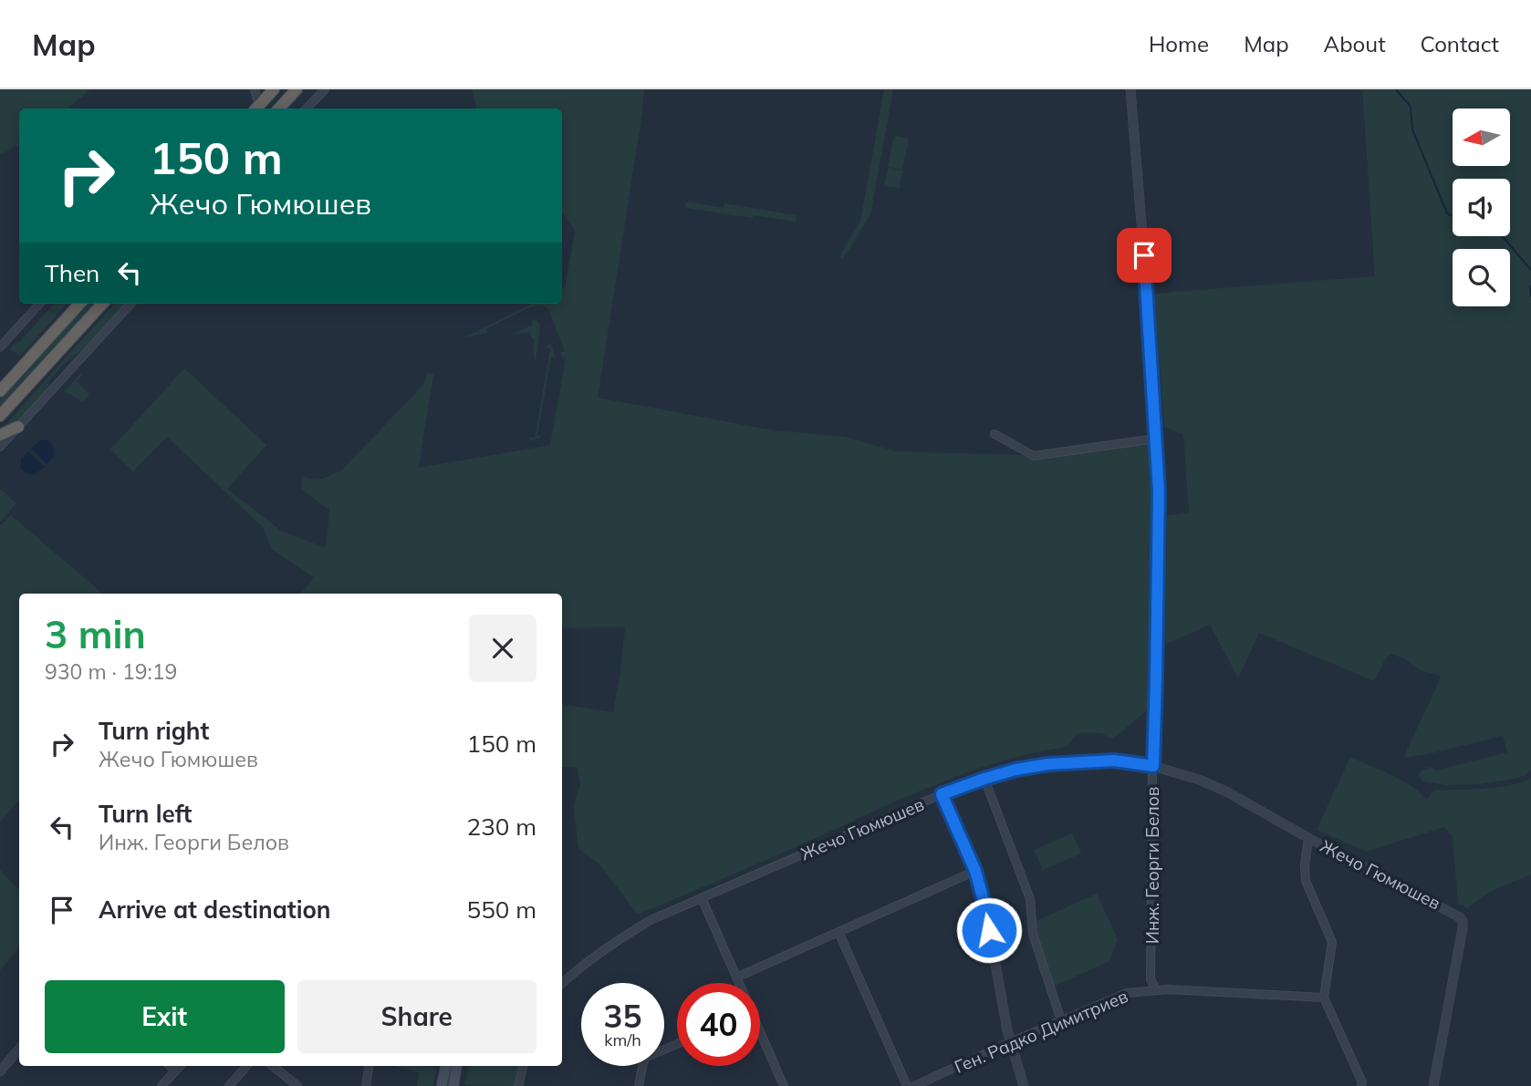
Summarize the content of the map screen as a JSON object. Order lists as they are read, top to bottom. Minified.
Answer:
{"streets":{"street":["Жечо Гюмюшев","Инж. Георги Белов","Ген. Радко Димитриев"]},"crossings":[["Жечо Гюмюшев","Инж. Георги Белов"],["Инж. Георги Белов","Ген. Радко Димитриев"]],"north":"left","page":{"header":"Map","nav":["Home","Map","About","Contact"],"turn":["150 m","Жечо Гюмюшев"],"then":"Then","heading":["3 min","930 m · 19:19"],"list":[{"name":"Turn right","note":"Жечо Гюмюшев","value":"150 m"},{"name":"Turn left","note":"Инж. Георги Белов","value":"230 m"},{"name":"Arrive at destination","value":"550 m"}],"buttons":["Exit","Share"],"speed":"35 km/h","limit":"40"}}
